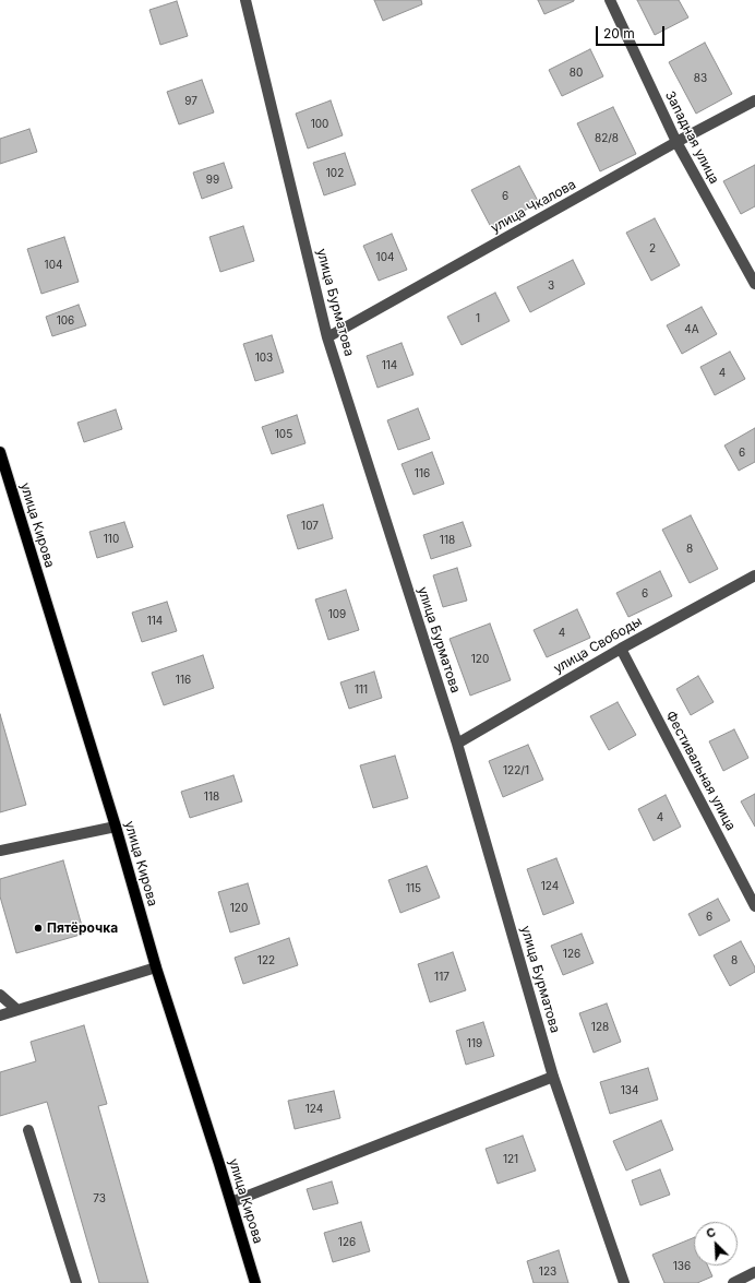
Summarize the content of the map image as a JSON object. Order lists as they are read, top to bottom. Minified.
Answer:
{"streets":{"main road":["улица Кирова"],"street":["Западная улица","улица Чкалова","улица Бурматова","улица Свободы","Фестивальная улица"]},"crossings":[["Западная улица","улица Чкалова"],["улица Чкалова","улица Бурматова"],["улица Бурматова","улица Свободы"],["улица Свободы","Фестивальная улица"]],"places":["Пятёрочка"],"house_numbers":["80","83","97","100","82/8","102","99","6","2","104","104","3","1","106","4А","103","114","4","105","6","116","107","110","118","8","6","109","114","4","120","116","111","122/1","118","4","124","115","120","6","126","122","8","117","128","119","134","124","121","73","126","136","123"],"scale_bar":"20 m","north":"top left"}
